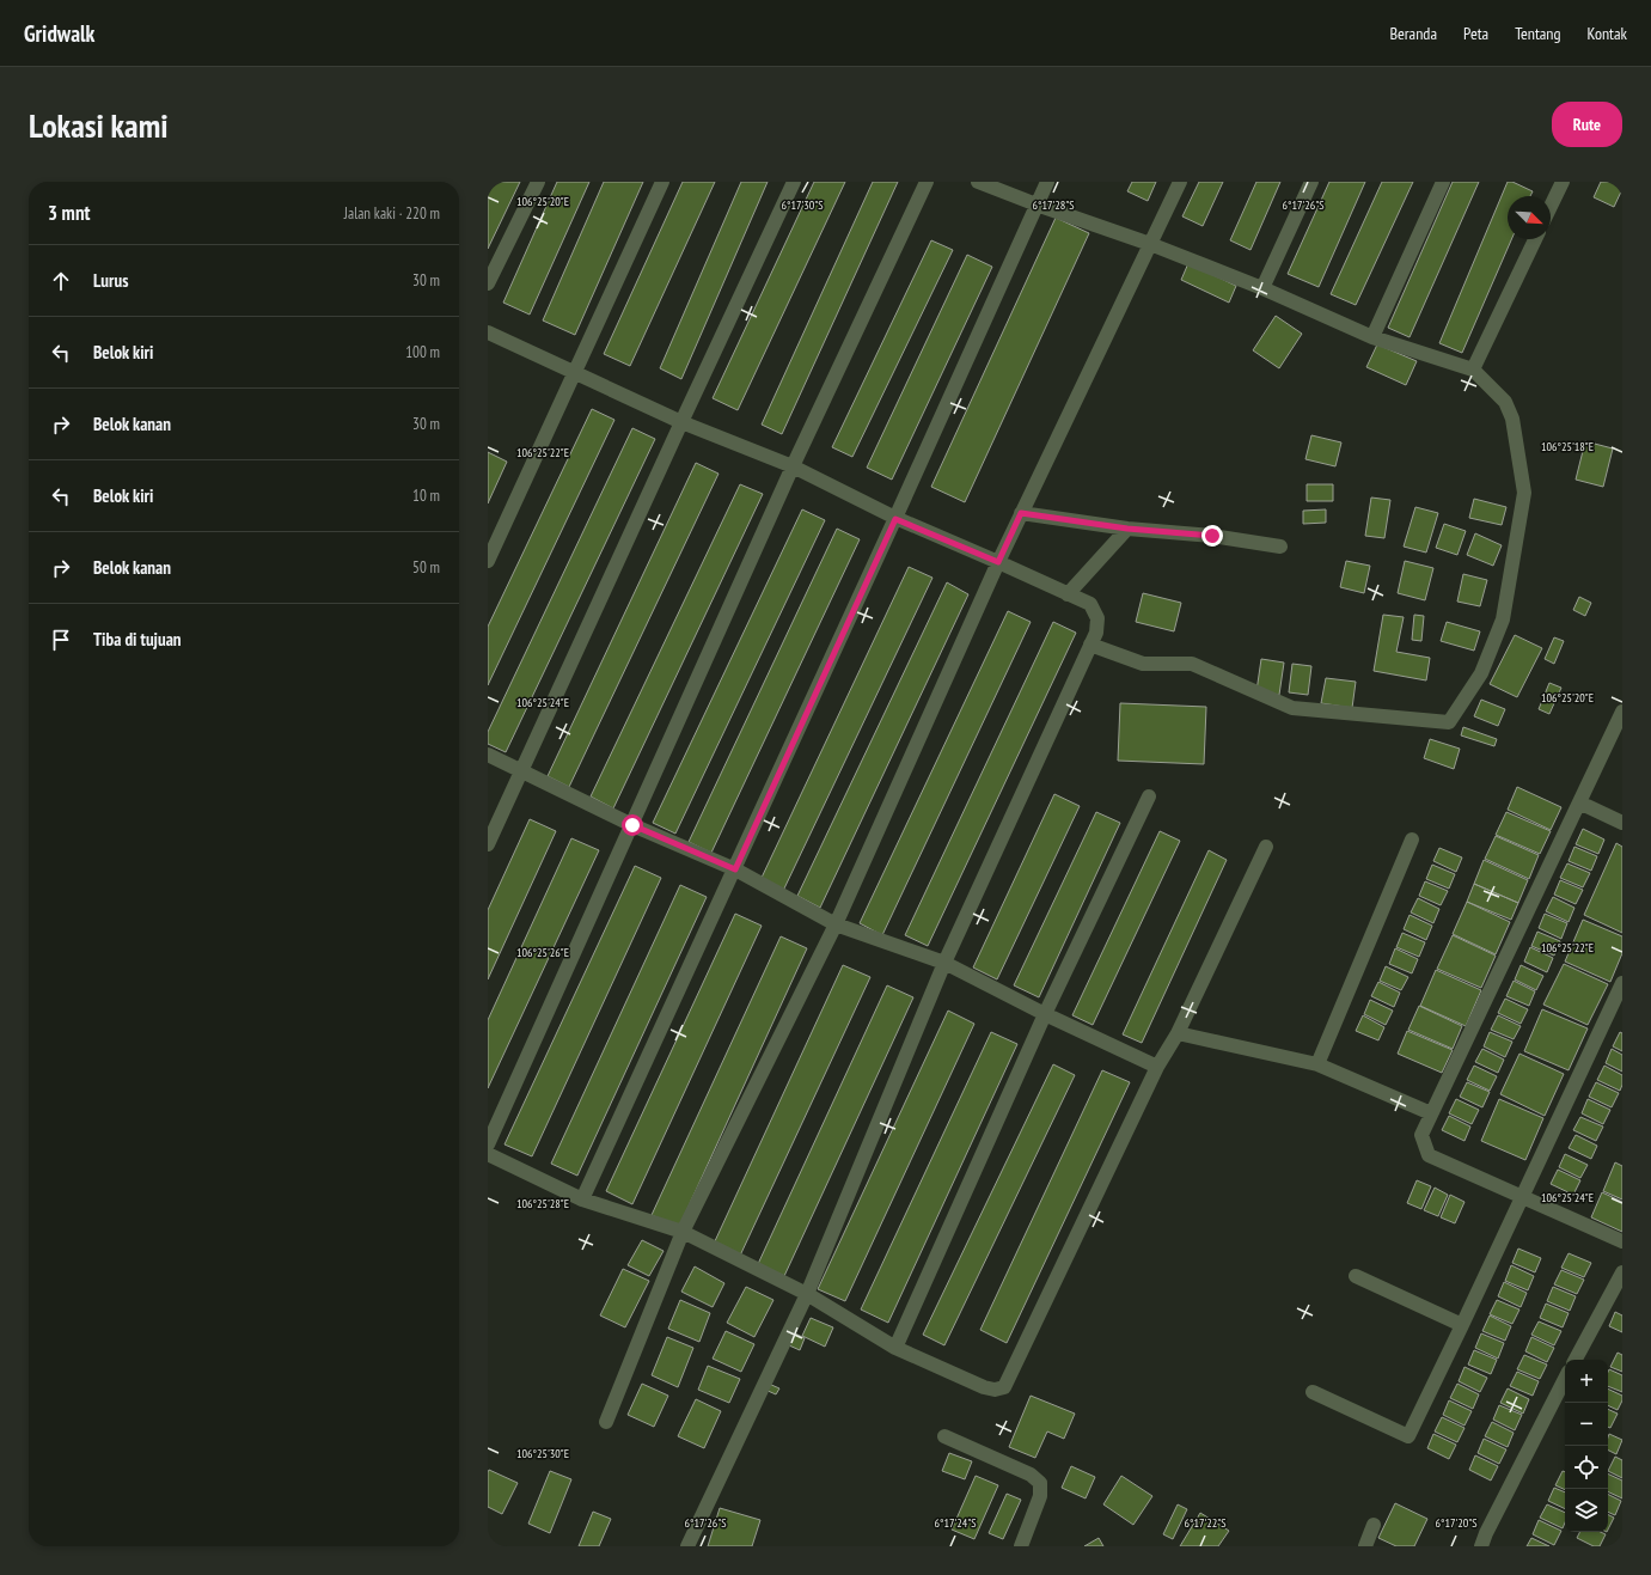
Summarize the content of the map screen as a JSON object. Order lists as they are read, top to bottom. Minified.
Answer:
{"north":"bottom right","page":{"header":"Gridwalk","nav":["Beranda","Peta","Tentang","Kontak"],"buttons":"Rute","title":"Lokasi kami","heading":["3 mnt","Jalan kaki · 220 m"],"list":[["Lurus","30 m"],["Belok kiri","100 m"],["Belok kanan","30 m"],["Belok kiri","10 m"],["Belok kanan","50 m"],"Tiba di tujuan"],"map_buttons":["+","−"]},"coordinates":["106°25'20\"E","6°17'30\"S","6°17'28\"S","6°17'26\"S","106°25'18\"E","106°25'22\"E","106°25'24\"E","106°25'26\"E","106°25'28\"E","106°25'30\"E","6°17'24\"S","6°17'22\"S","6°17'20\"S"]}
